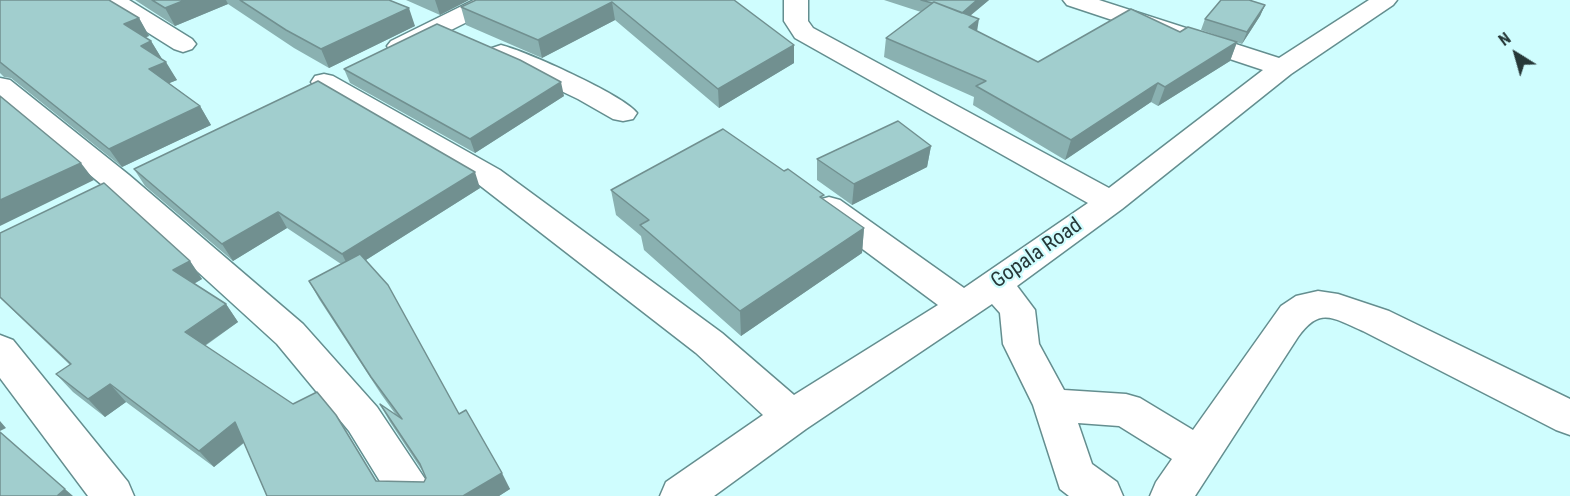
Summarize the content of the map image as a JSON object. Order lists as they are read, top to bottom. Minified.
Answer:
{"streets":{"street":["Gopala Road"]},"north":"top left"}
